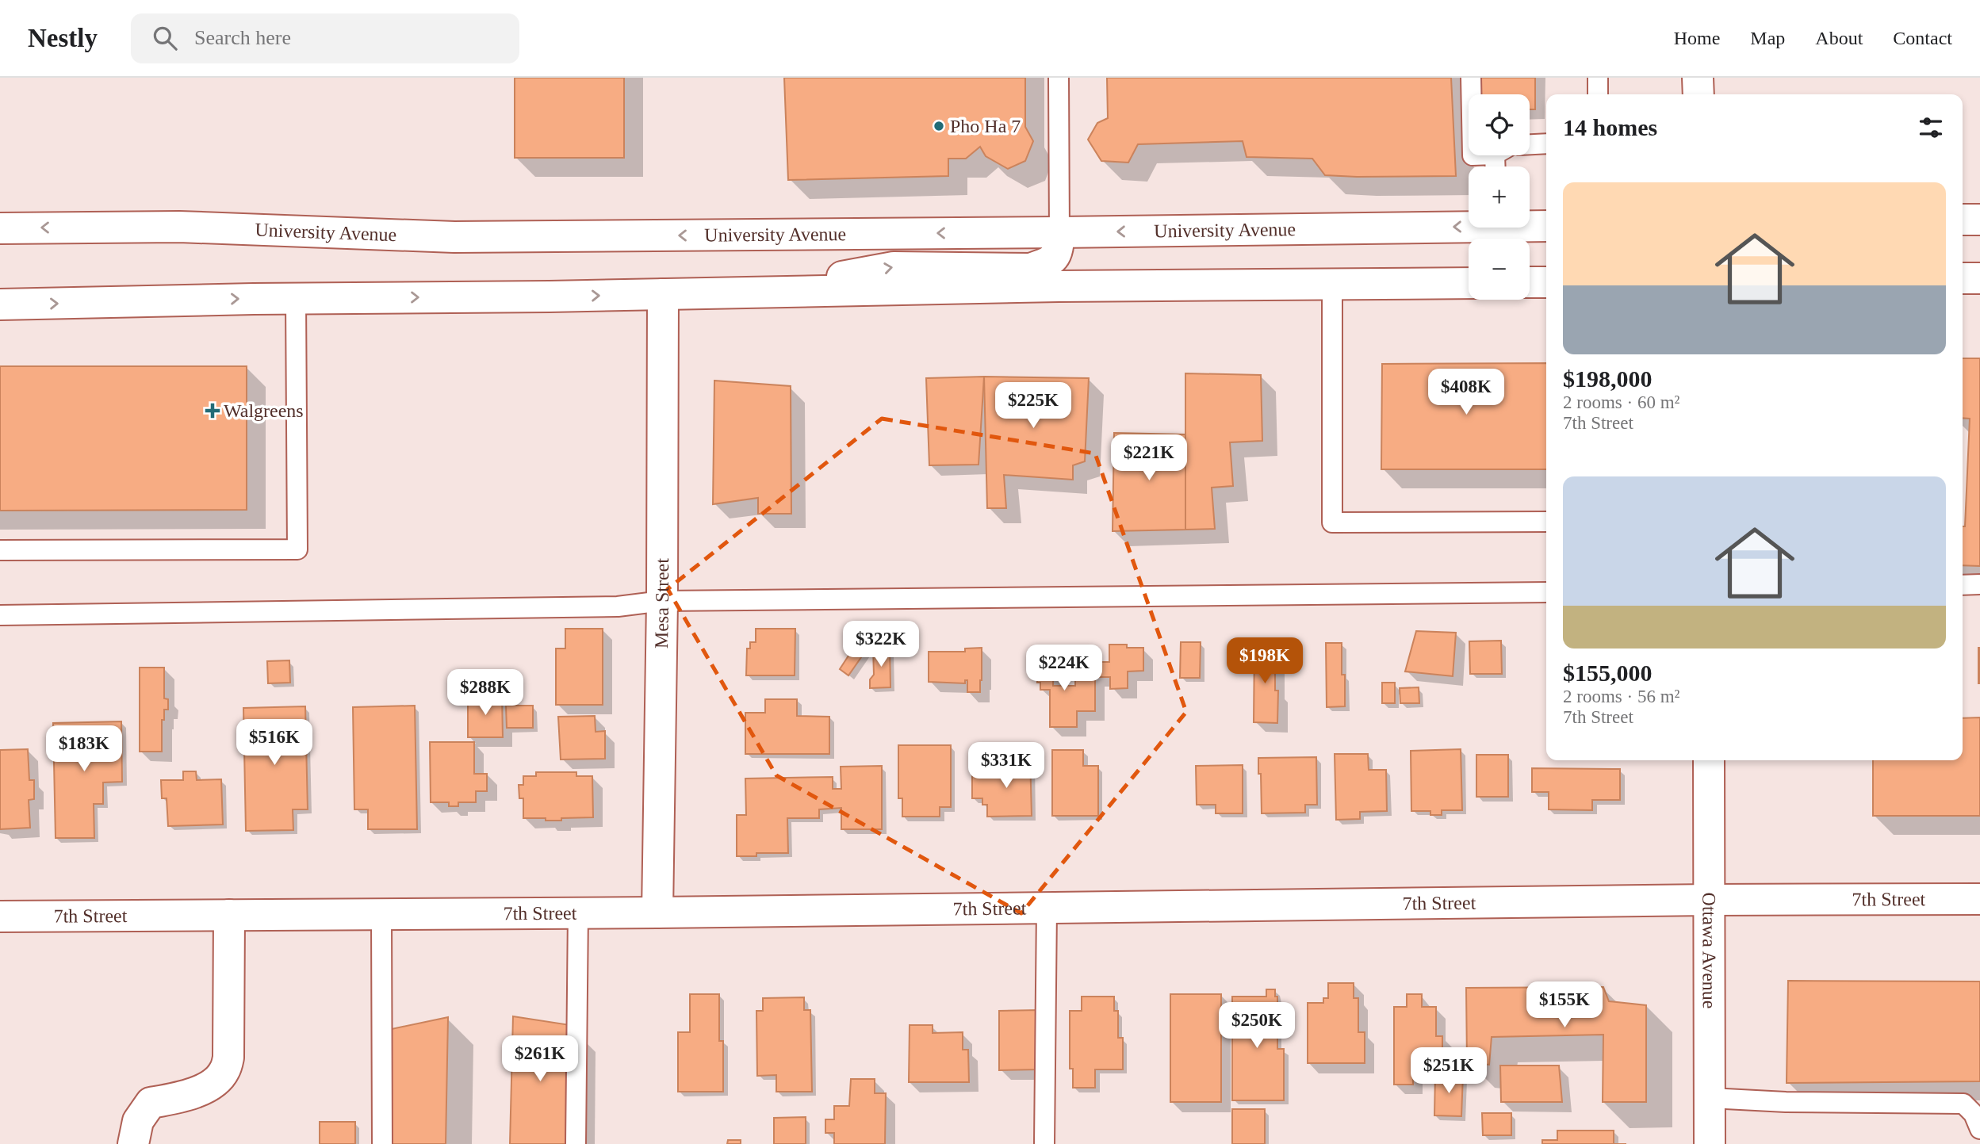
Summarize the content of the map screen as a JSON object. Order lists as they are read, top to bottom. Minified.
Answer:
{"streets":{"main road":["University Avenue","Mesa Street","7th Street","Ottawa Avenue"]},"crossings":[["Mesa Street","7th Street"],["7th Street","Ottawa Avenue"]],"places":{"other":["Pho Ha 7"],"health":["Walgreens"]},"page":{"header":"Nestly","search":"Search here","nav":["Home","Map","About","Contact"],"map_buttons":["+","−"],"heading":"14 homes","list":[{"name":"$198,000","note":"2 rooms · 60 m² · 7th Street"},{"name":"$155,000","note":"2 rooms · 56 m² · 7th Street"}],"price":["$408K","$225K","$221K","$322K","$198K","$224K","$288K","$516K","$183K","$331K","$155K","$250K","$261K","$251K"]}}
